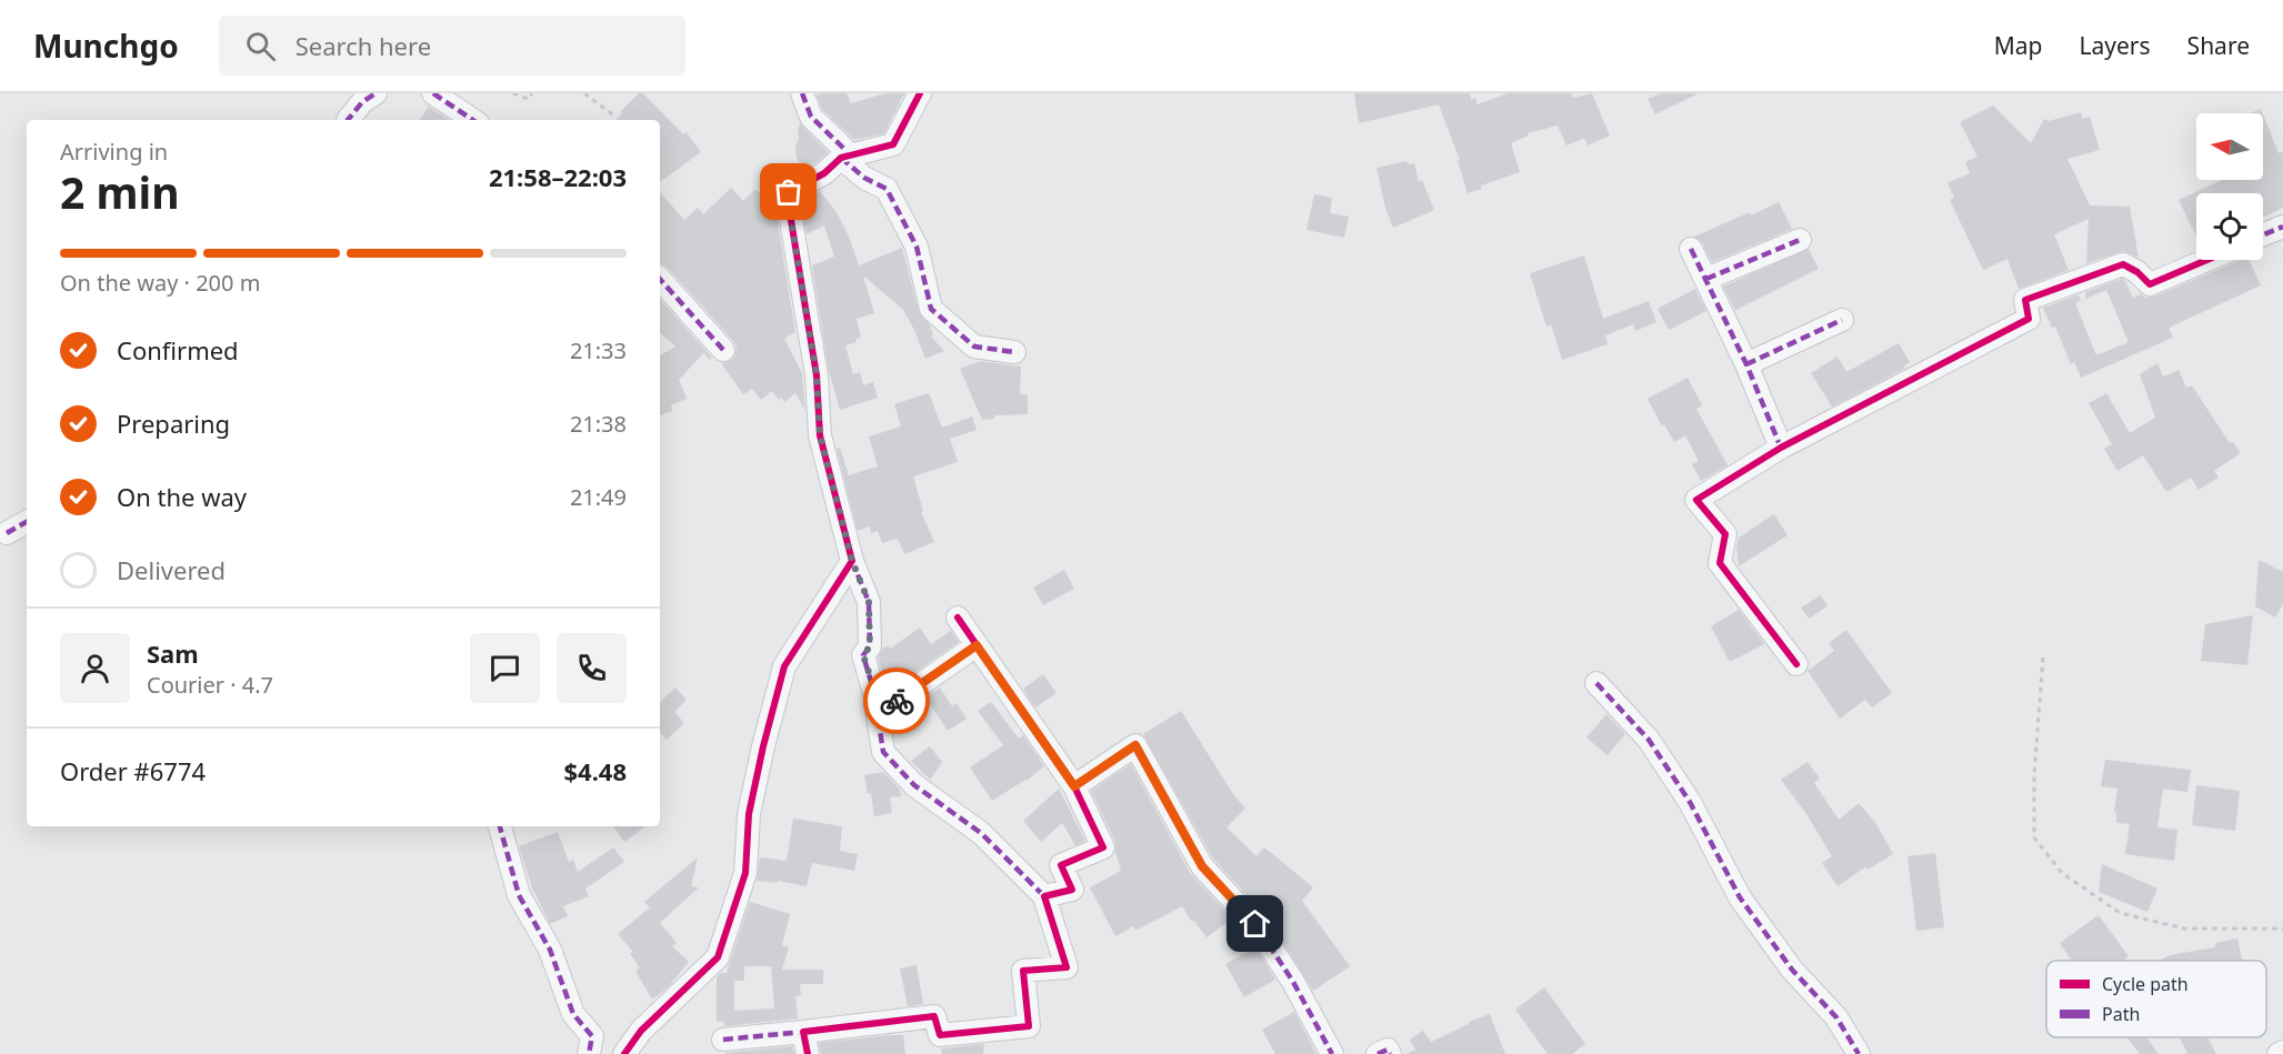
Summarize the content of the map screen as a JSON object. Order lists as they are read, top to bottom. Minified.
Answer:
{"legend":["Cycle path","Path"],"north":"left","page":{"header":"Munchgo","search":"Search here","nav":["Map","Layers","Share"],"heading":["2 min","Arriving in","21:58–22:03"],"panel":["Sam","Courier · 4.7","Order #6774","$4.48"],"bar":"On the way · 200 m","list":[["Confirmed","21:33"],["Preparing","21:38"],["On the way","21:49"],"Delivered"]}}
